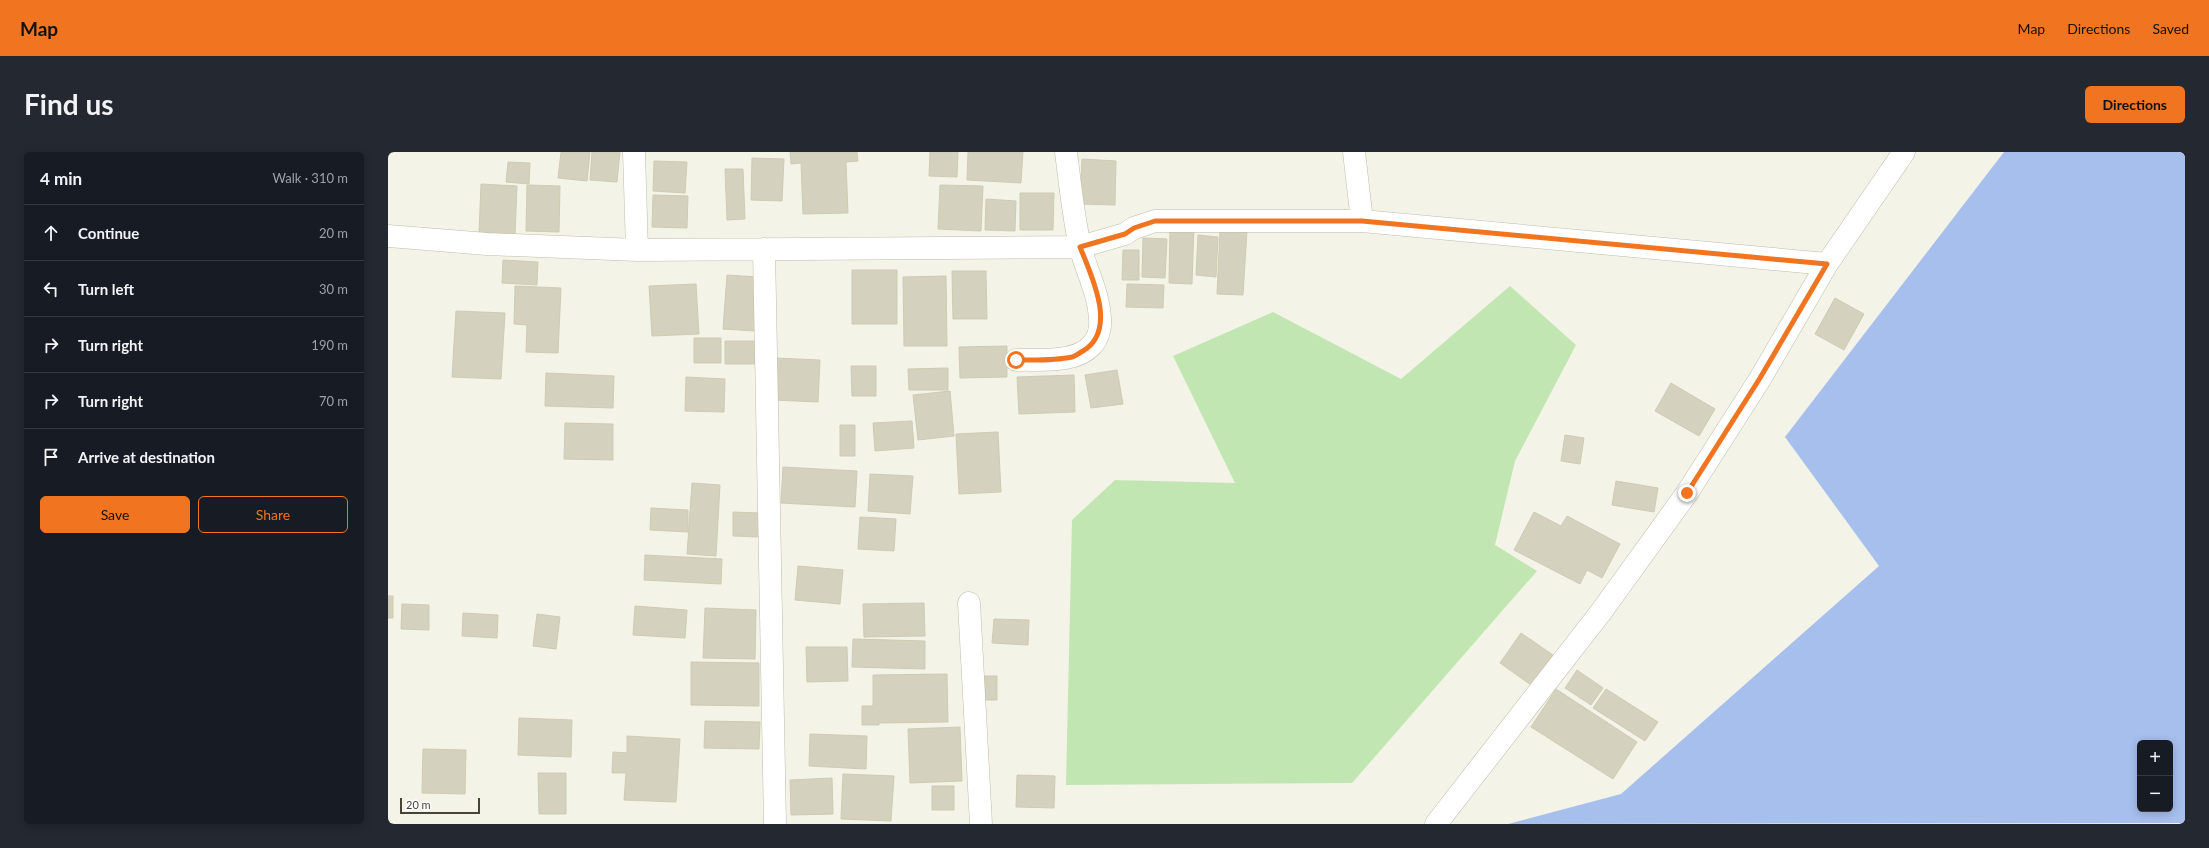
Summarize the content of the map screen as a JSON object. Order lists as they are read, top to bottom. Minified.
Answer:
{"scale_bar":"20 m","page":{"header":"Map","nav":["Map","Directions","Saved"],"buttons":["Directions",["Save","Share"]],"title":"Find us","heading":["4 min","Walk · 310 m"],"list":[["Continue","20 m"],["Turn left","30 m"],["Turn right","190 m"],["Turn right","70 m"],"Arrive at destination"],"map_buttons":["+","−"],"scale":"20 m"}}
